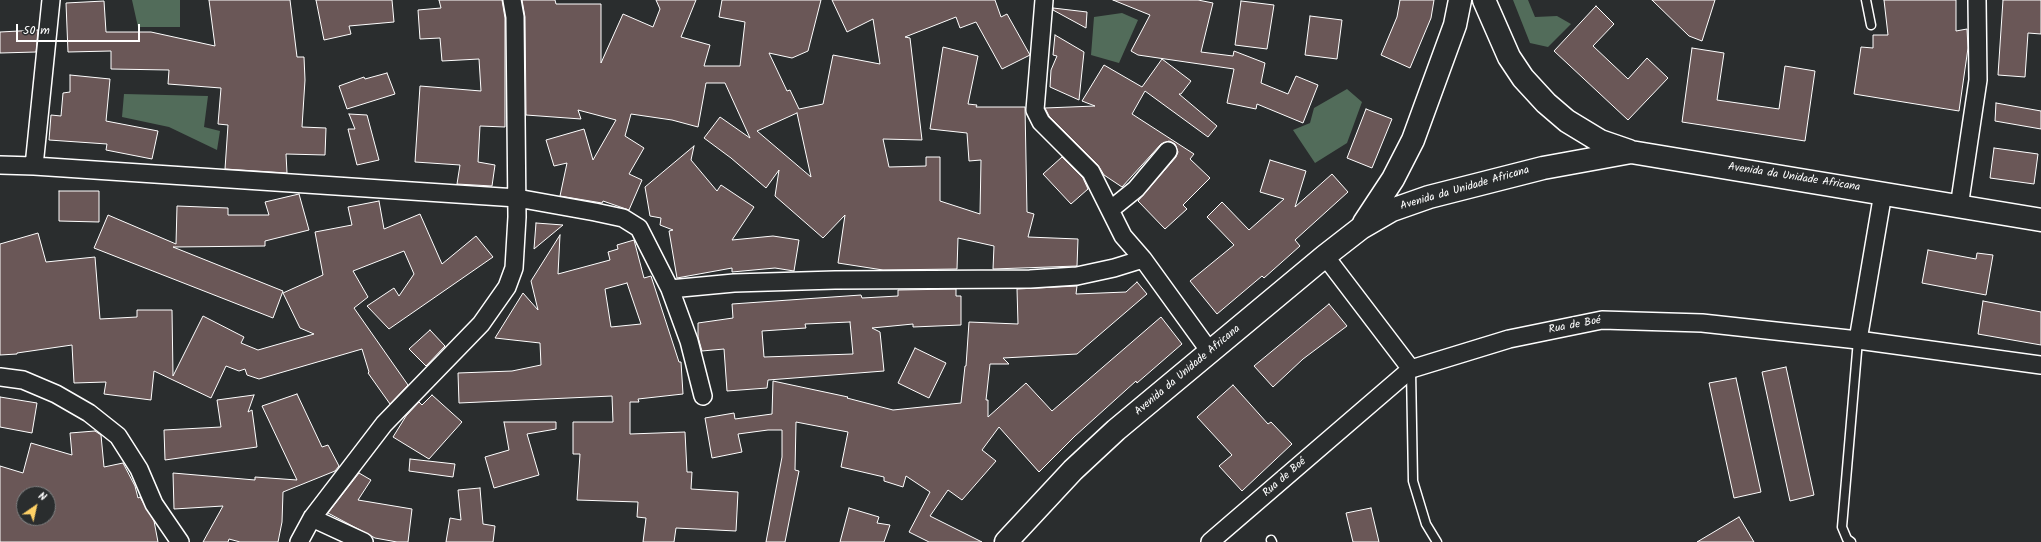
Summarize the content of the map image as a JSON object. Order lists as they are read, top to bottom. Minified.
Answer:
{"streets":{"street":["Avenida da Unidade Africana","Rua de Boé"]},"scale_bar":"50 m","north":"top right"}
